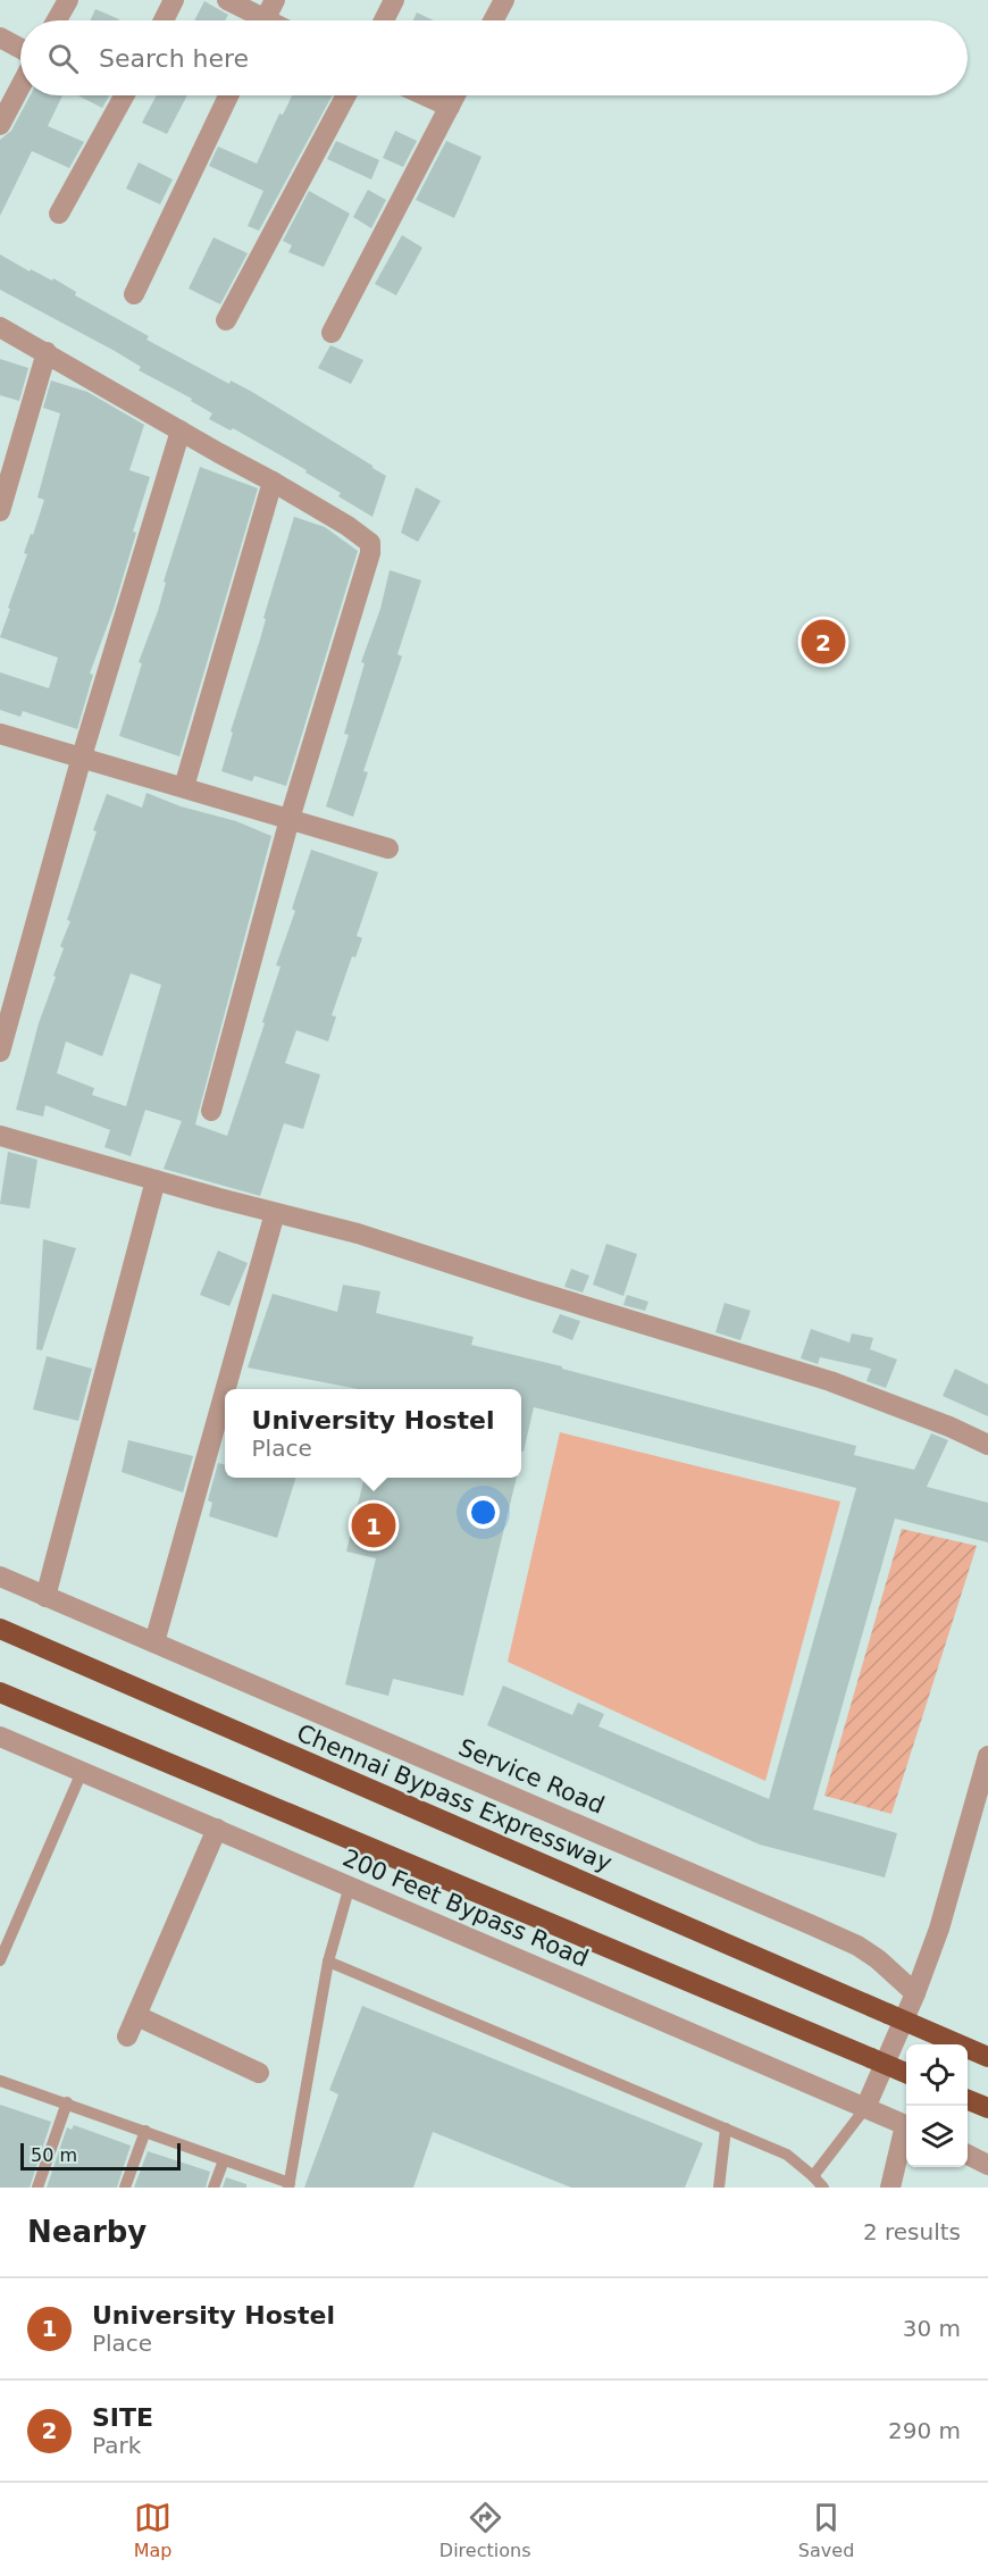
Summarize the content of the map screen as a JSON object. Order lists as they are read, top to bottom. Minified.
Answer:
{"streets":{"highway":["Chennai Bypass Expressway"],"street":["Service Road","200 Feet Bypass Road"]},"scale_bar":"50 m","page":{"search":"Search here","pins":["2","1"],"popup":["University Hostel","Place"],"scale":"50 m","heading":["Nearby","2 results"],"list":[{"mark":"1","name":"University Hostel","note":"Place","value":"30 m"},{"mark":"2","name":"SITE","note":"Park","value":"290 m"}],"nav":["Map","Directions","Saved"]}}
